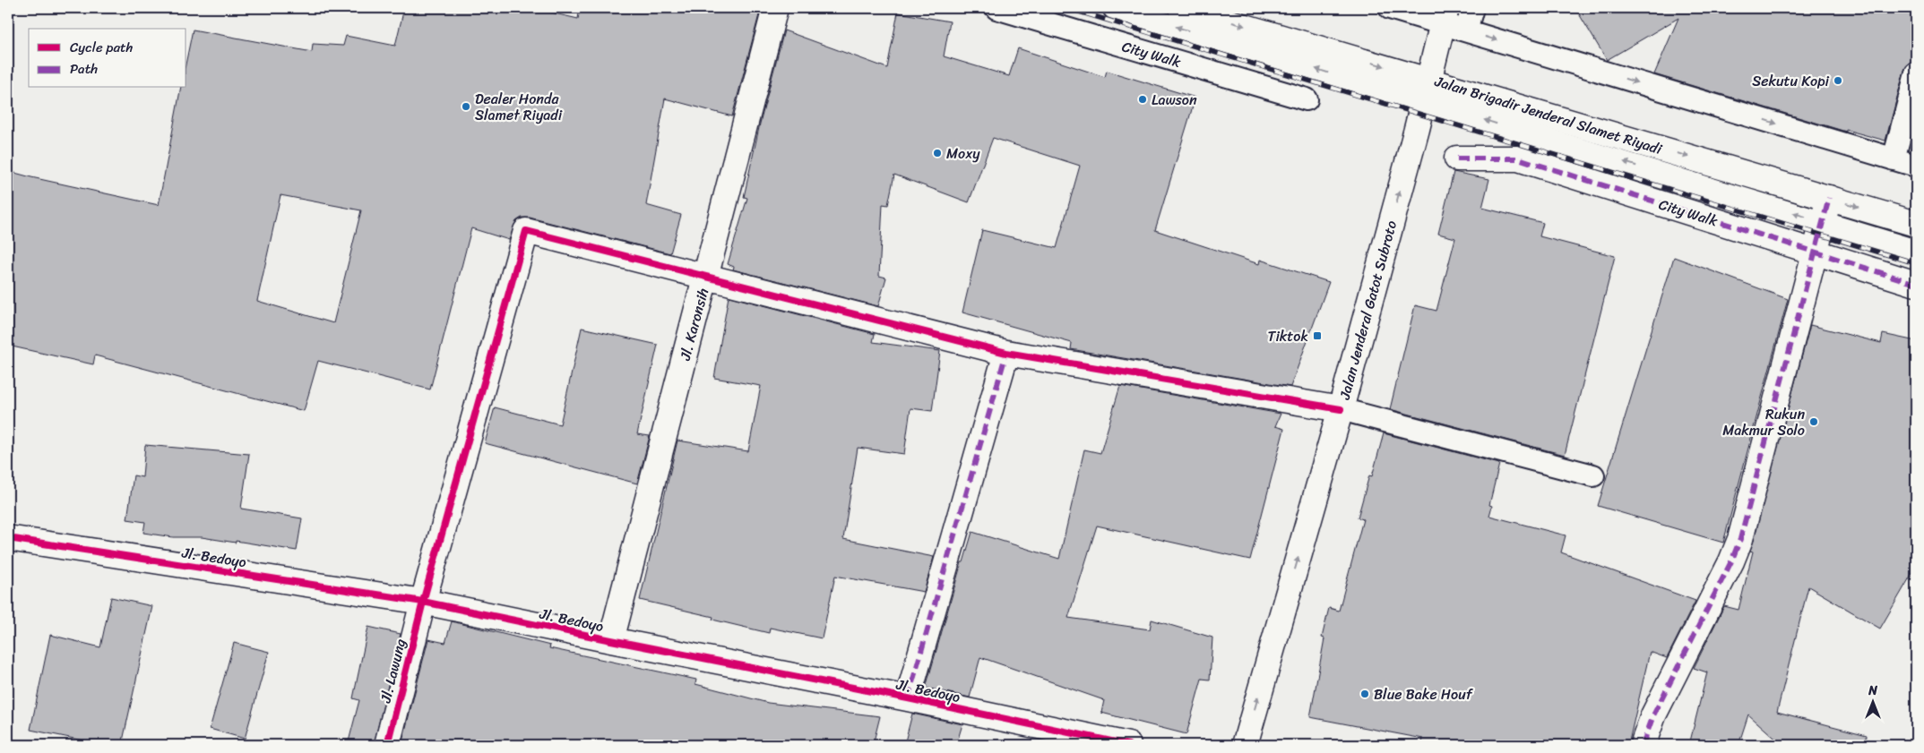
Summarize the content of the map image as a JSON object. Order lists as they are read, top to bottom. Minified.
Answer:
{"streets":{"street":["City Walk","Jalan Brigadir Jenderal Slamet Riyadi","Jalan Jenderal Gatot Subroto","Jl. Karonsih","Jl. Bedoyo","Jl. Lawung"]},"crossings":[["Jalan Brigadir Jenderal Slamet Riyadi","Jalan Jenderal Gatot Subroto"],["Jl. Karonsih","Jl. Bedoyo"],["Jl. Karonsih","Jl. Lawung"],["Jl. Bedoyo","Jl. Lawung"]],"one_way":["Jalan Brigadir Jenderal Slamet Riyadi","Jalan Jenderal Gatot Subroto"],"places":{"other":["Sekutu Kopi","Lawson","Dealer Honda Slamet Riyadi","Moxy","Rukun Makmur Solo","Blue Bake Houf"],"transit":["Tiktok"]},"legend":["Cycle path","Path"],"north":"top"}
